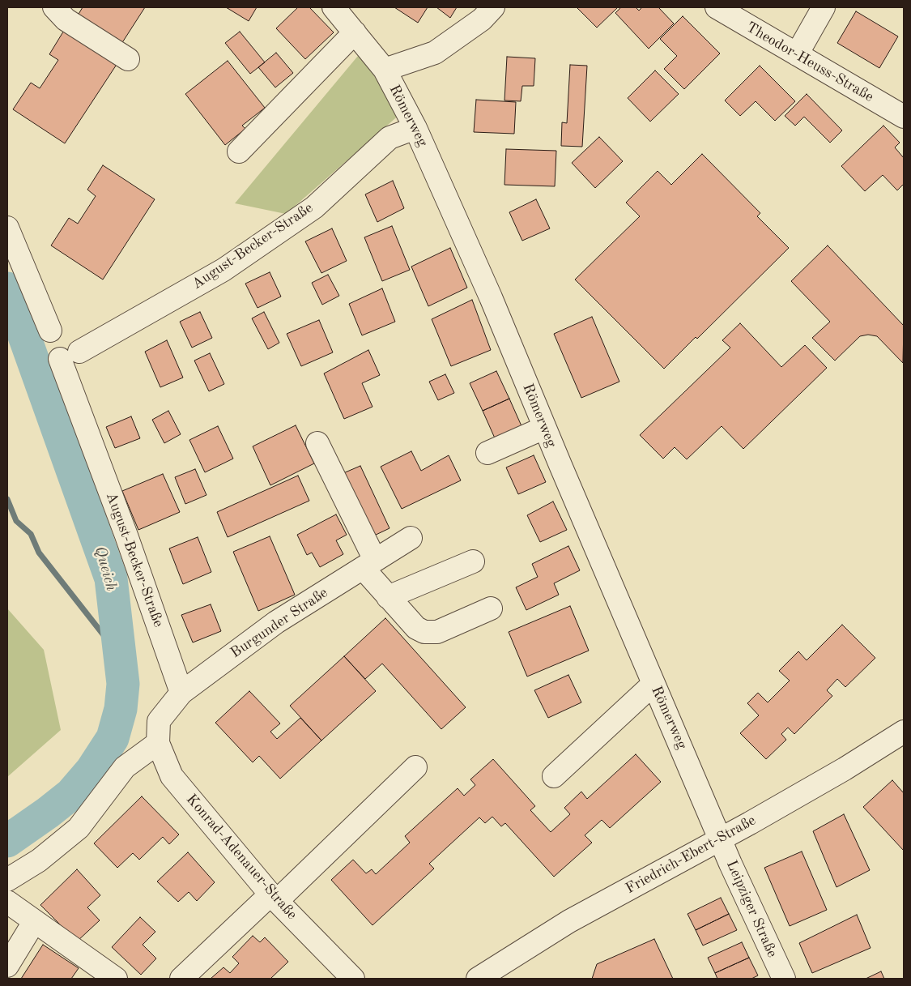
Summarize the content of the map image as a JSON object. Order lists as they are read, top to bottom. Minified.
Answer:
{"streets":{"street":["Theodor-Heuss-Straße","Römerweg","August-Becker-Straße","Burgunder Straße","Friedrich-Ebert-Straße","Konrad-Adenauer-Straße","Leipziger Straße"]},"crossings":[["Römerweg","August-Becker-Straße"],["Römerweg","Friedrich-Ebert-Straße"],["Römerweg","Leipziger Straße"],["August-Becker-Straße","Burgunder Straße"],["Burgunder Straße","Konrad-Adenauer-Straße"],["Friedrich-Ebert-Straße","Leipziger Straße"]],"water":["Queich"]}
